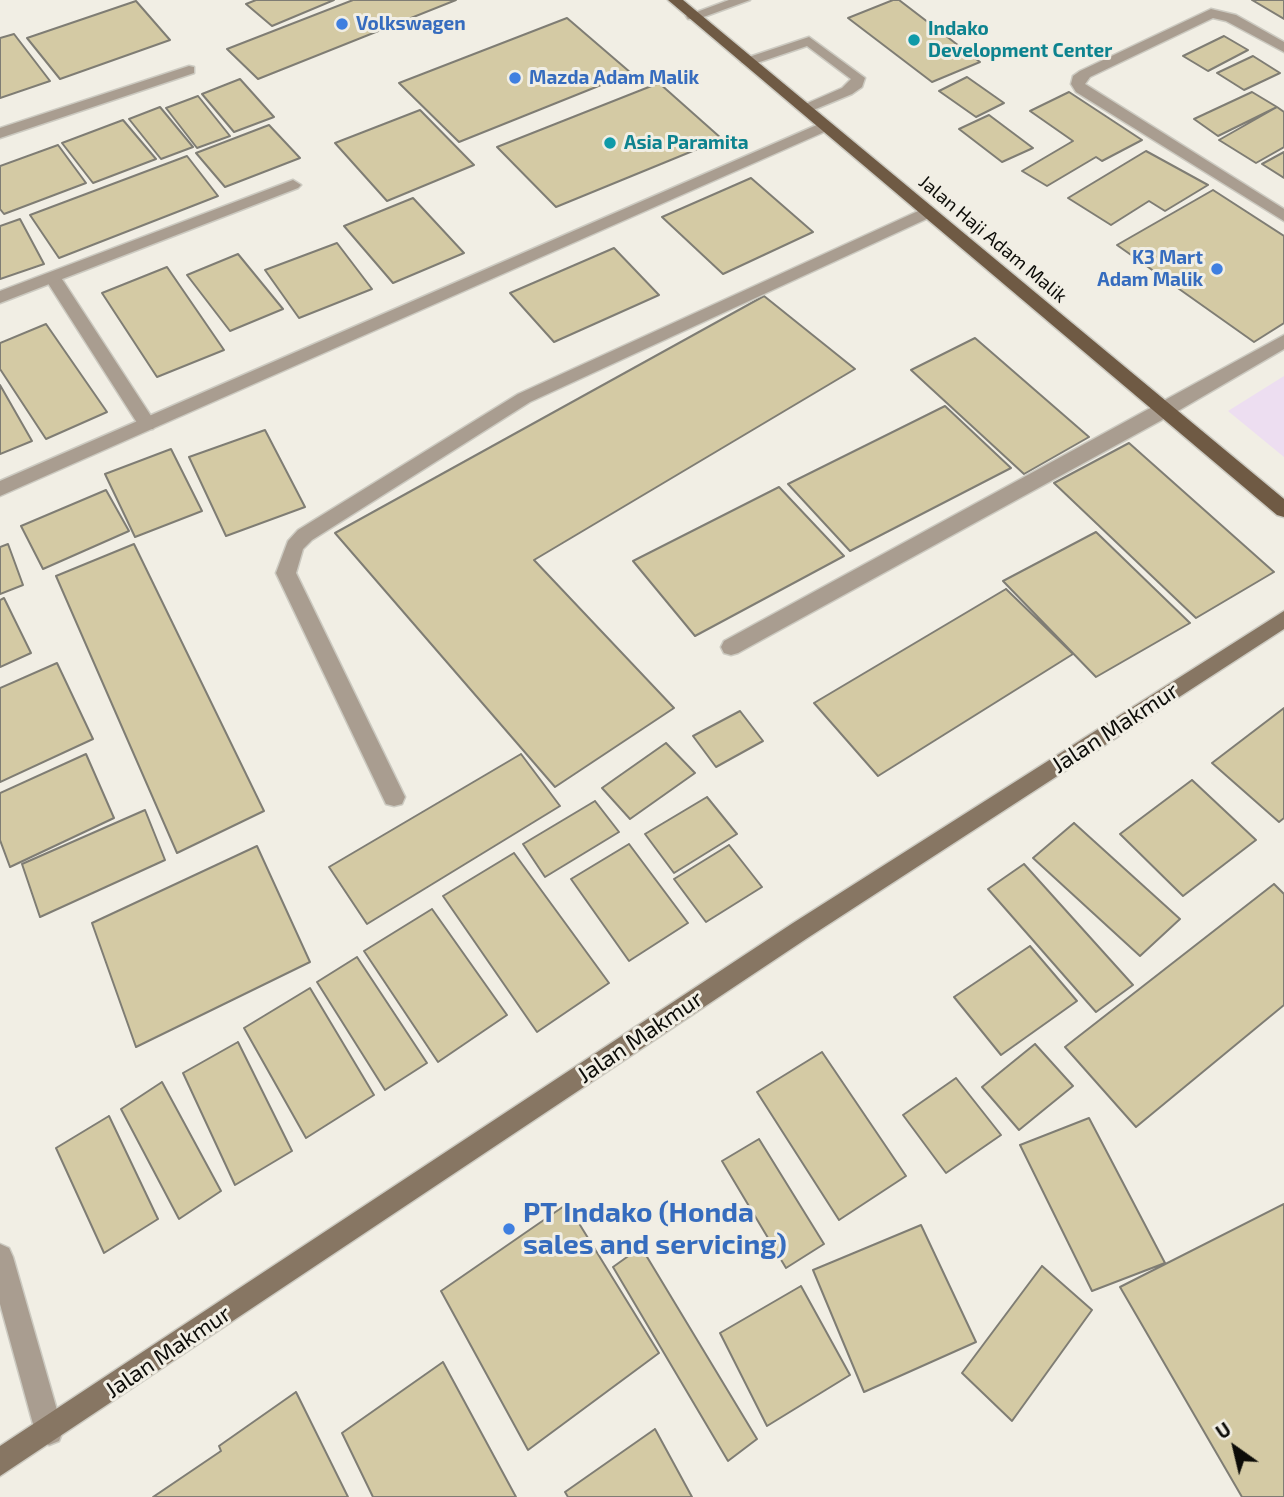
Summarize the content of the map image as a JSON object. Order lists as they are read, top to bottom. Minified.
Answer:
{"streets":{"main road":["Jalan Haji Adam Malik"],"street":["Jalan Makmur"]},"places":["Volkswagen","Indako Development Center","Mazda Adam Malik","Asia Paramita","K3 Mart Adam Malik","PT Indako (Honda sales and servicing)"],"north":"top left"}
